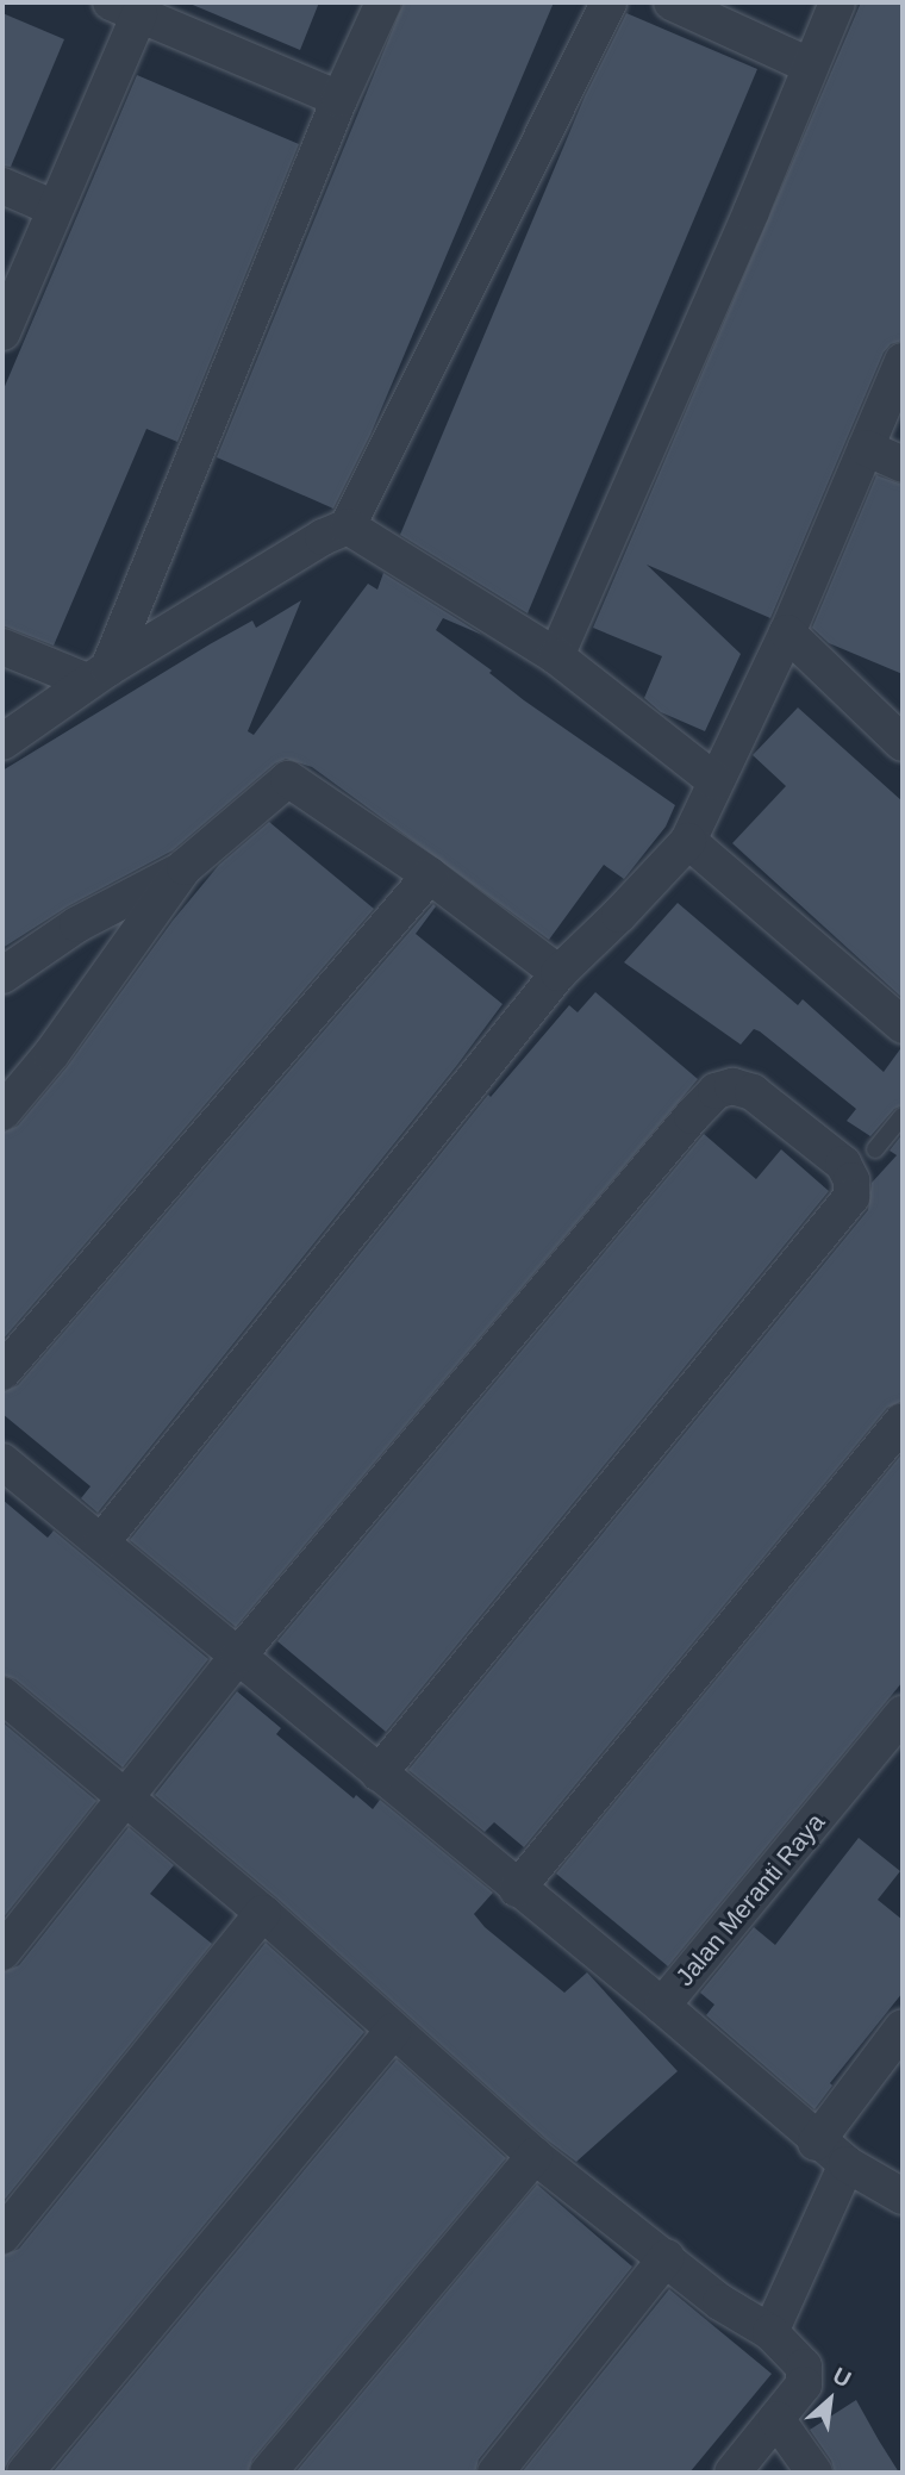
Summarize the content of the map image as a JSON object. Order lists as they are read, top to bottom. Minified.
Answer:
{"streets":{"street":["Jalan Meranti Raya"]},"north":"top right"}
